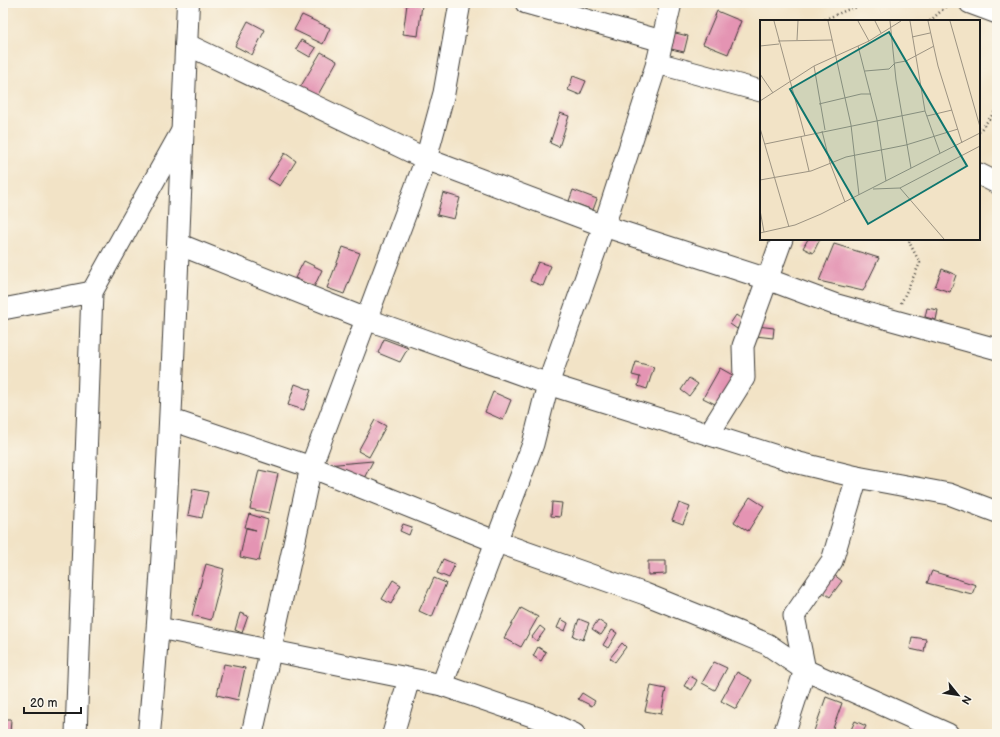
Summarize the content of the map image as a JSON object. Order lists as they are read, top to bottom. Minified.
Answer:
{"scale_bar":"20 m","north":"bottom right"}
